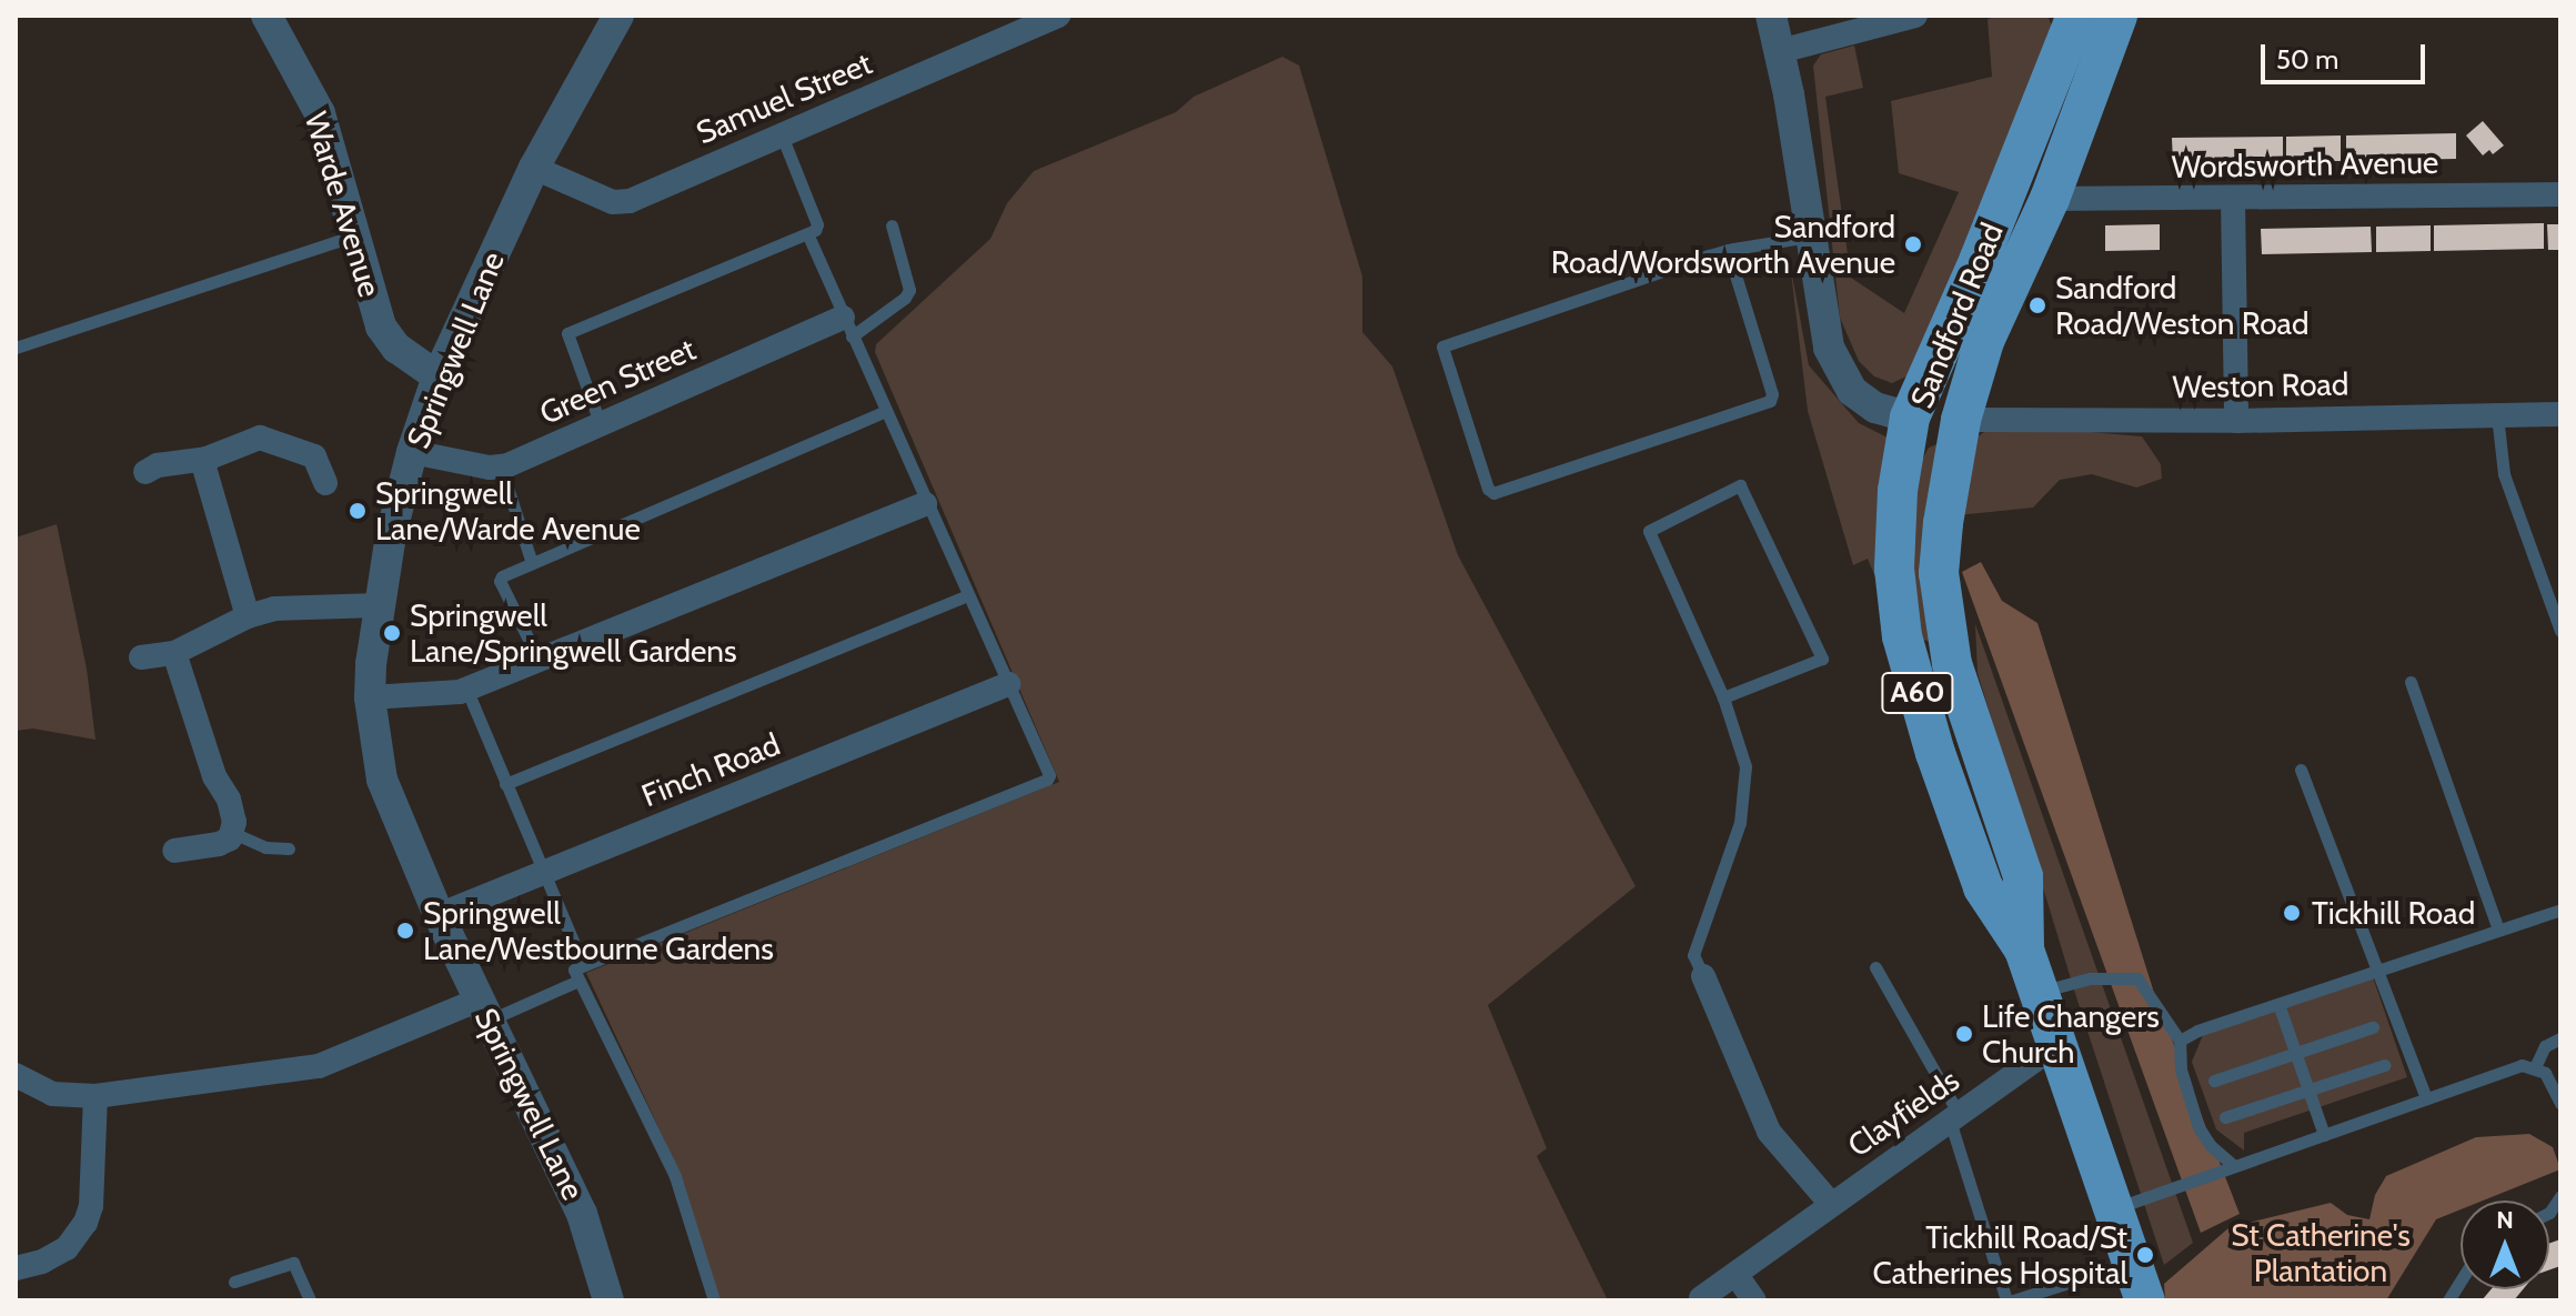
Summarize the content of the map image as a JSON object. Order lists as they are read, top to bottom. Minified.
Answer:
{"streets":{"main road":["Sandford Road","A60"],"street":["Samuel Street","Wordsworth Avenue","Warde Avenue","Springwell Lane","Green Street","Weston Road","Finch Road","Clayfields"]},"crossings":[["Samuel Street","Springwell Lane"],["Wordsworth Avenue","Sandford Road"],["Warde Avenue","Springwell Lane"],["Sandford Road","Weston Road"],["Sandford Road","A60"],["Springwell Lane","Finch Road"],["Weston Road","A60"],["A60","Clayfields"]],"parks":["St Catherine's Plantation"],"places":["Sandford Road/Wordsworth Avenue","Sandford Road/Weston Road","Springwell Lane/Warde Avenue","Springwell Lane/Springwell Gardens","Tickhill Road","Springwell Lane/Westbourne Gardens","Life Changers Church","Tickhill Road/St Catherines Hospital"],"scale_bar":"50 m","north":"top"}
